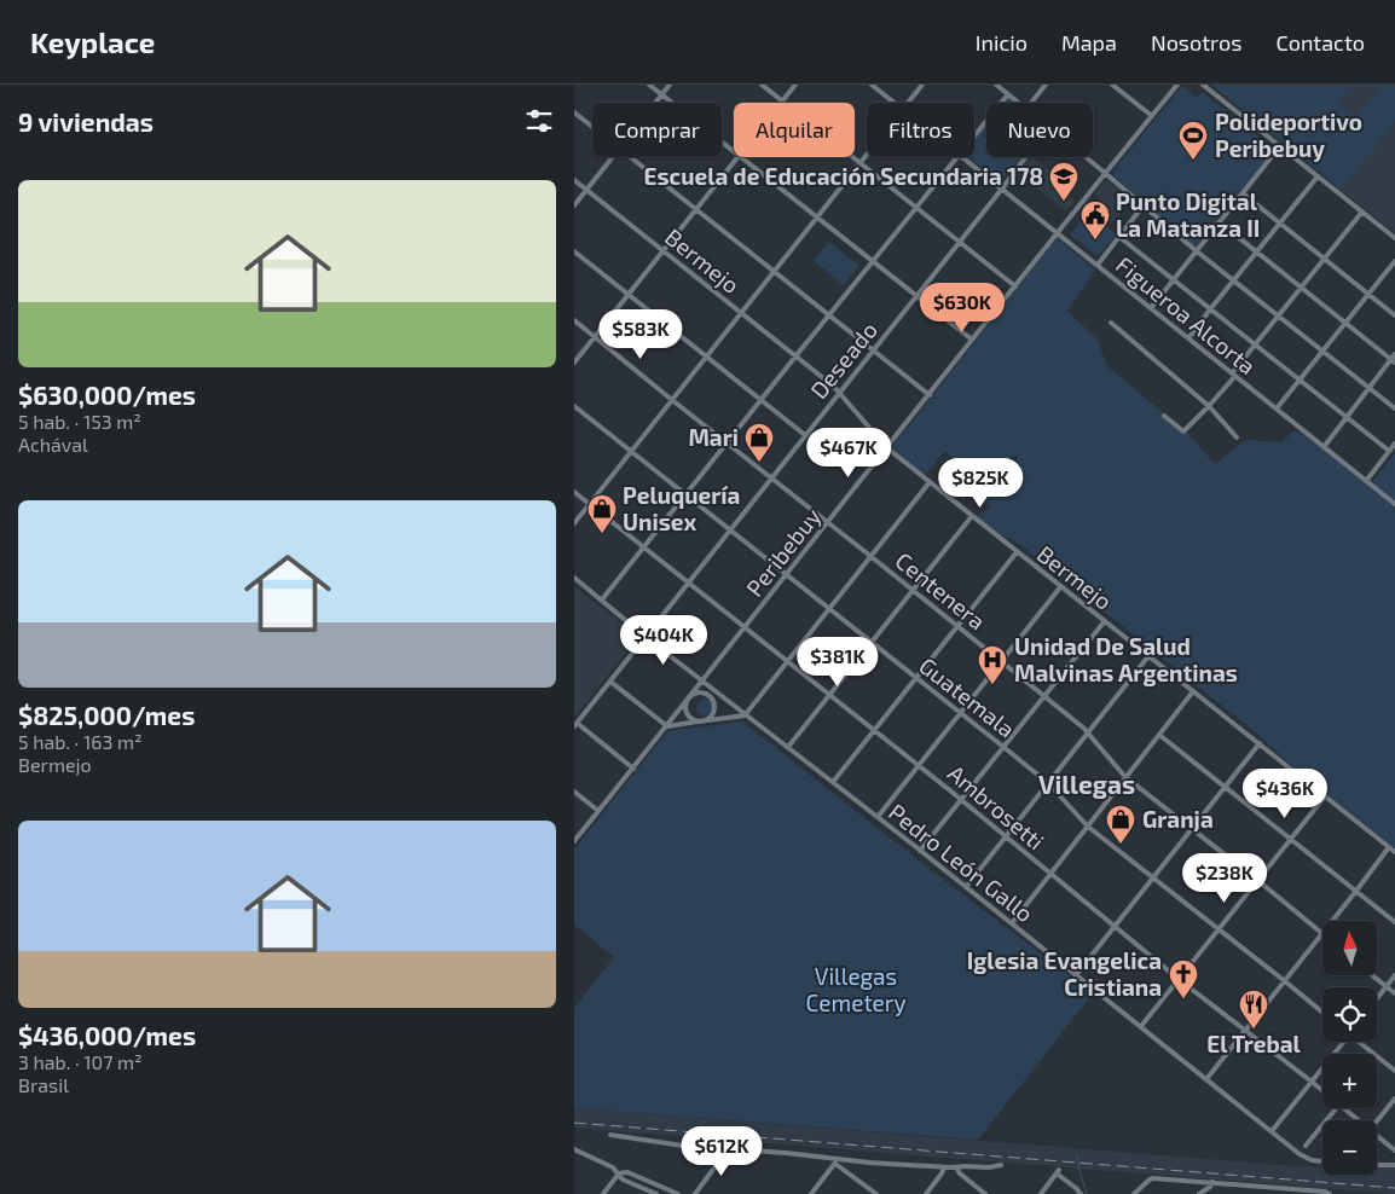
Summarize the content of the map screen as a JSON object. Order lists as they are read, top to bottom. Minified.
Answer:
{"streets":{"street":["Bermejo","Figueroa Alcorta","Deseado","Peribebuy","Centenera","Guatemala","Ambrosetti","Pedro León Gallo"]},"crossings":[["Bermejo","Deseado"],["Bermejo","Peribebuy"],["Figueroa Alcorta","Deseado"],["Figueroa Alcorta","Peribebuy"],["Deseado","Centenera"],["Deseado","Guatemala"],["Deseado","Ambrosetti"],["Deseado","Pedro León Gallo"],["Peribebuy","Centenera"],["Peribebuy","Guatemala"],["Peribebuy","Ambrosetti"],["Peribebuy","Pedro León Gallo"]],"districts":["Villegas"],"parks":["Villegas Cemetery"],"places":{"sports":["Polideportivo Peribebuy"],"school or university":["Escuela de Educación Secundaria 178"],"public building":["Punto Digital La Matanza II"],"shop":["Mari","Peluquería Unisex","Granja"],"hospital":["Unidad De Salud Malvinas Argentinas"],"church":["Iglesia Evangelica Cristiana"],"restaurant":["El Trebal"]},"north":"top","page":{"header":"Keyplace","nav":["Inicio","Mapa","Nosotros","Contacto"],"heading":"9 viviendas","chip":["Comprar","Alquilar","Filtros","Nuevo"],"list":[{"name":"$630,000/mes","note":"5 hab. · 153 m² · Achával"},{"name":"$825,000/mes","note":"5 hab. · 163 m² · Bermejo"},{"name":"$436,000/mes","note":"3 hab. · 107 m² · Brasil"}],"price":["$630K","$583K","$467K","$825K","$404K","$381K","$436K","$238K","$612K"],"map_buttons":["+","−"]}}
